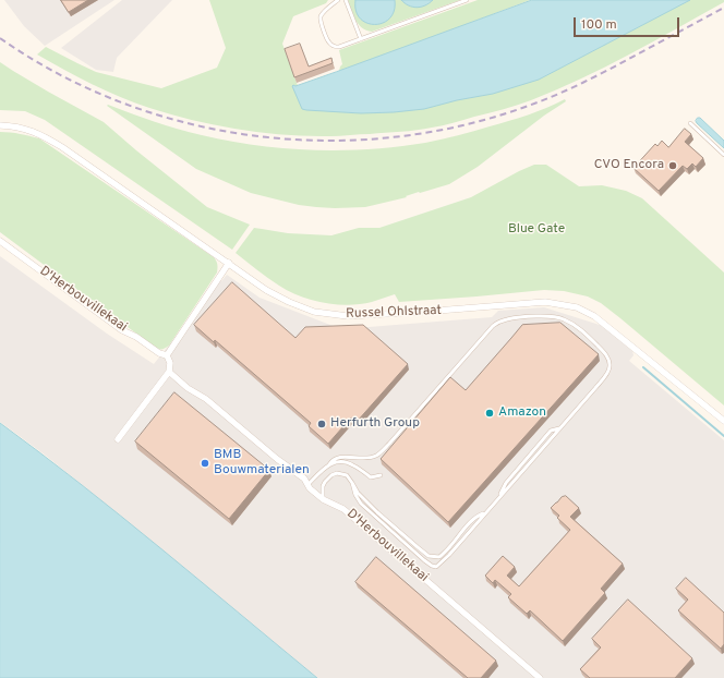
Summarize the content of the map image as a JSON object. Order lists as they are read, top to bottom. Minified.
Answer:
{"streets":{"street":["D'Herbouvillekaai","Russel Ohlstraat"]},"parks":["Blue Gate"],"places":["CVO Encora","Amazon","Herfurth Group","BMB Bouwmaterialen"],"scale_bar":"100 m"}
